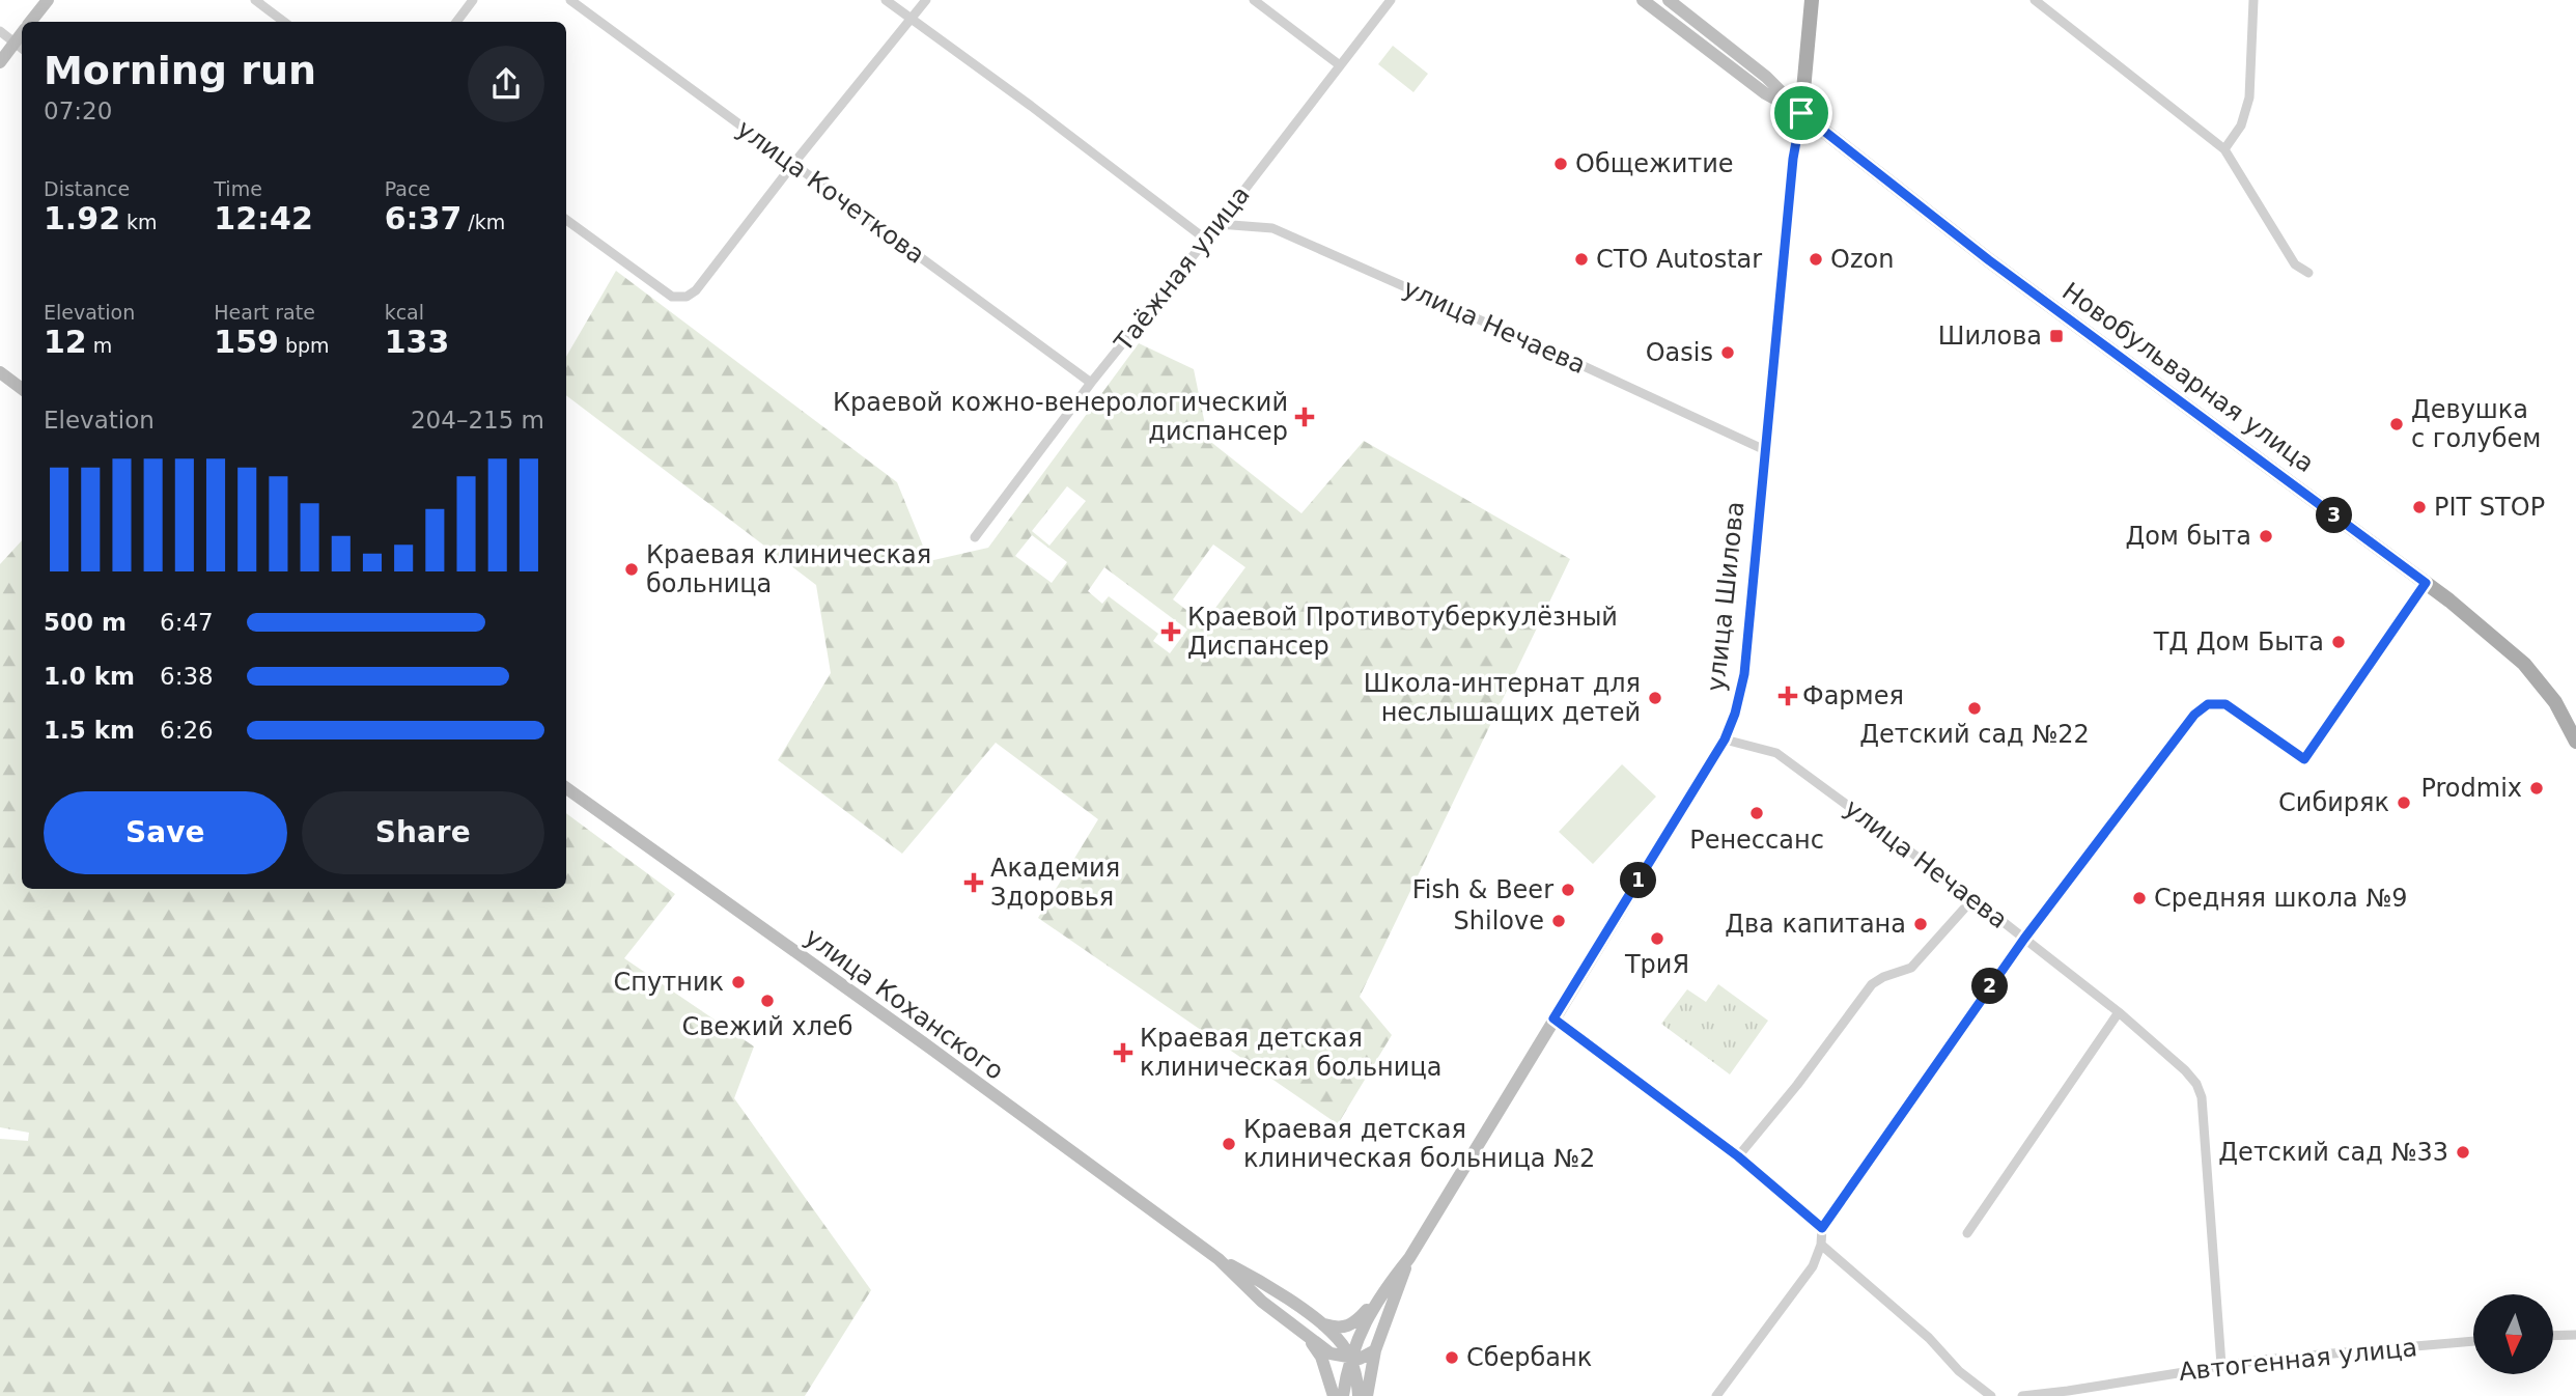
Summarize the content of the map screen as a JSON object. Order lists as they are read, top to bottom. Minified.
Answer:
{"streets":{"main road":["Новобульварная улица","улица Шилова","улица Коханского"],"street":["улица Кочеткова","Таёжная улица","улица Нечаева","Автогенная улица"]},"crossings":[["улица Кочеткова","Таёжная улица"],["Таёжная улица","улица Нечаева"],["улица Нечаева","улица Шилова"],["улица Нечаева","Автогенная улица"],["Новобульварная улица","улица Шилова"]],"places":{"other":["Общежитие","СТО Autostar","Ozon","Oasis","Девушка с голубем","PIT STOP","Дом быта","Краевая клиническая больница","ТД Дом Быта","Школа-интернат для неслышащих детей","Детский сад №22","Prodmix","Сибиряк","Ренессанс","Fish & Beer","Средняя школа №9","Shilove","Два капитана","ТриЯ","Спутник","Свежий хлеб","Краевая детская клиническая больница №2","Детский сад №33","Сбербанк"],"transit":["Шилова"],"health":["Краевой кожно-венерологический диспансер","Краевой Противотуберкулёзный Диспансер","Фармея","Академия Здоровья","Краевая детская клиническая больница"]},"north":"bottom","page":{"heading":["Morning run","07:20"],"stats":[["Distance","1.92 km"],["Time","12:42"],["Pace","6:37 /km"],["Elevation","12 m"],["Heart rate","159 bpm"],["kcal","133"]],"chart":["Elevation","204–215 m"],"pins":["3","1","2"],"list":[{"name":"500 m","note":"6:47"},{"name":"1.0 km","note":"6:38"},{"name":"1.5 km","note":"6:26"}],"buttons":["Save","Share"]}}
